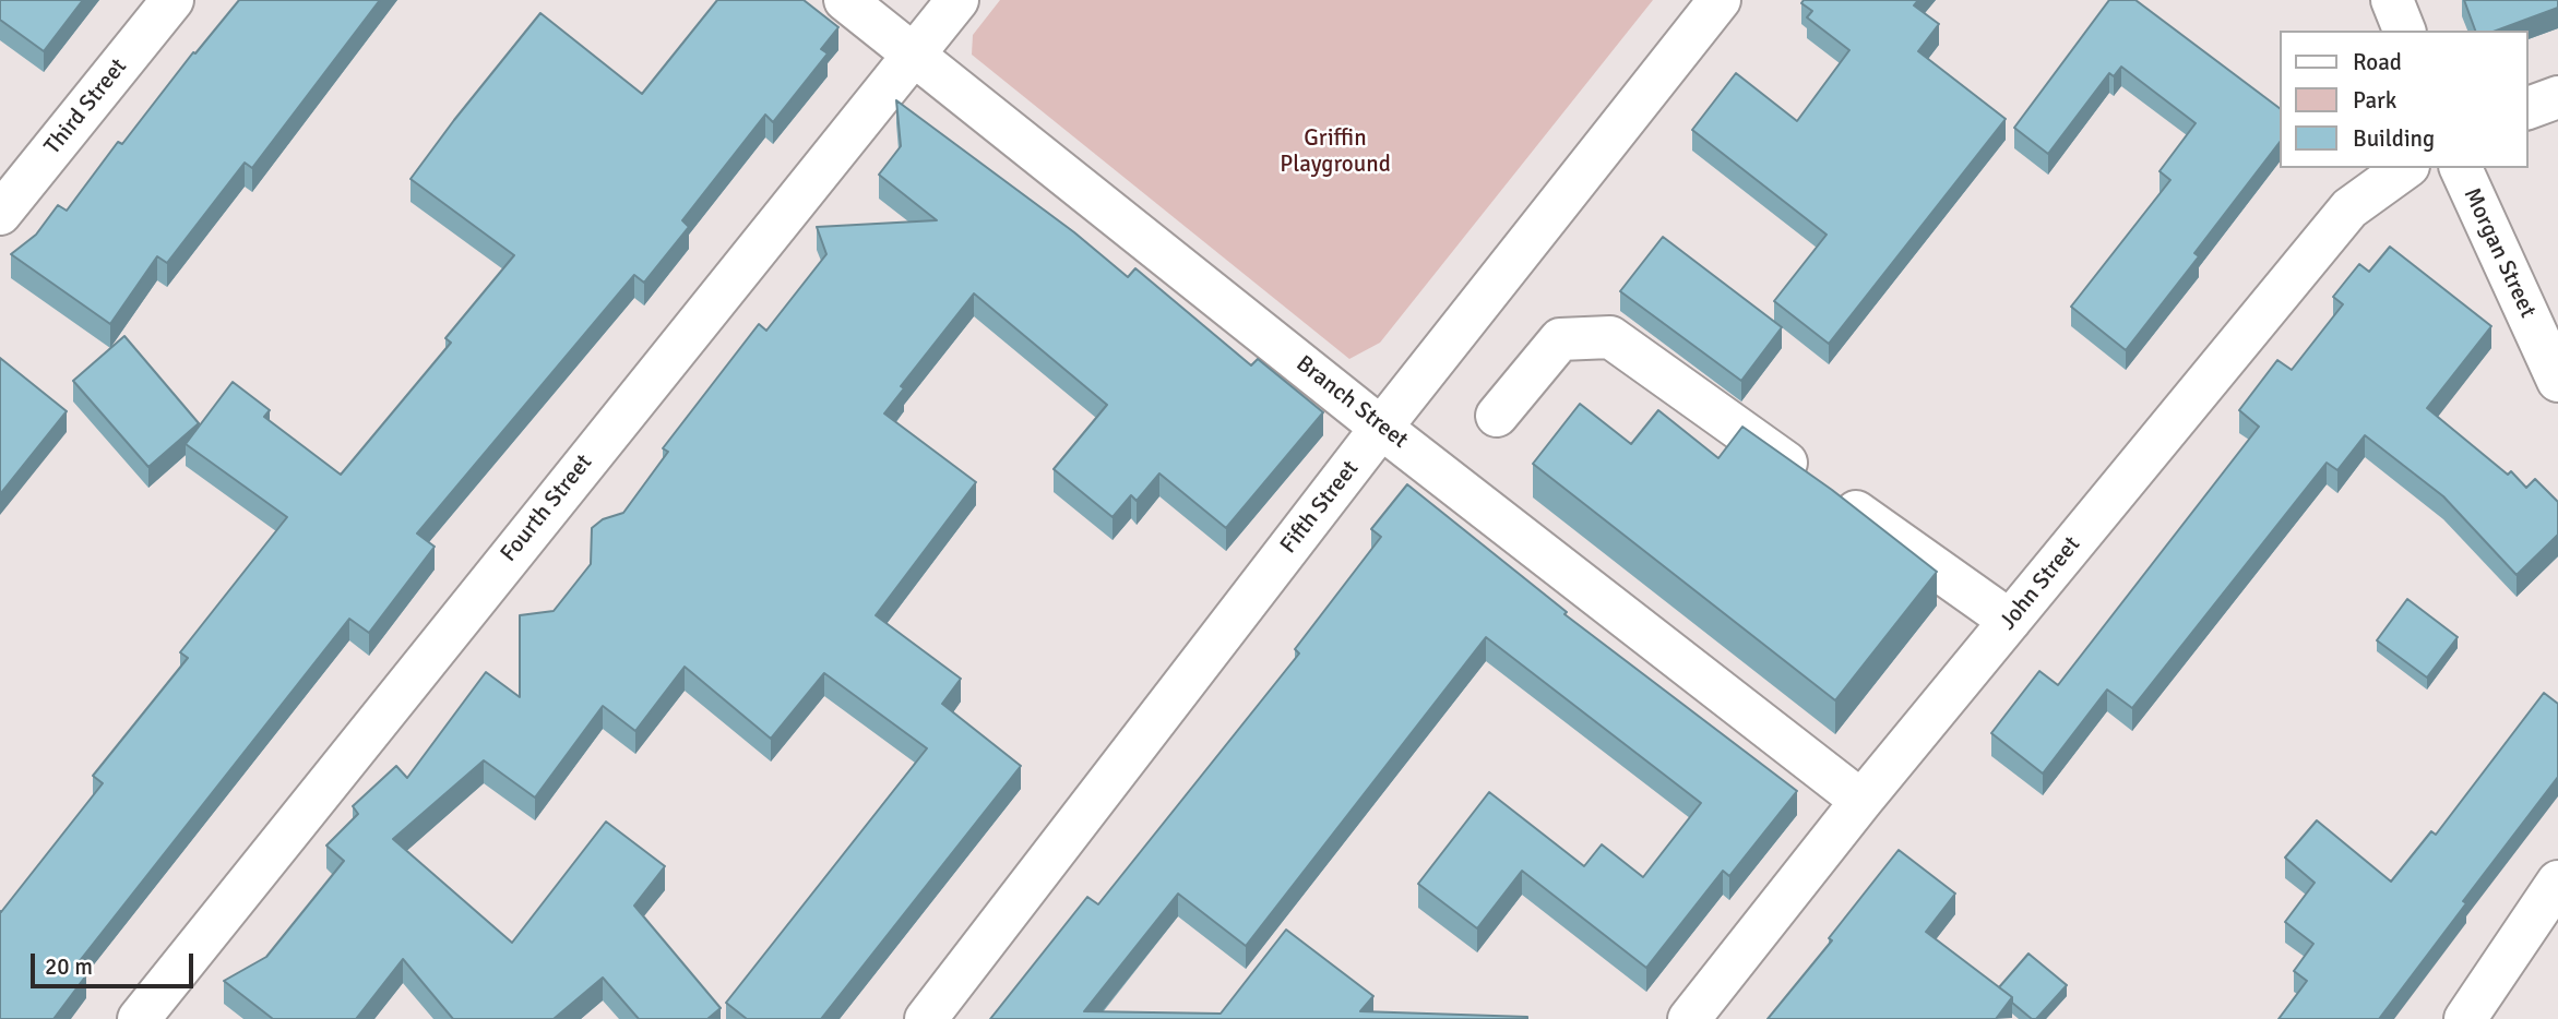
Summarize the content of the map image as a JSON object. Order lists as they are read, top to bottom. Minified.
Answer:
{"streets":{"street":["Third Street","Morgan Street","Branch Street","Fifth Street","Fourth Street","John Street"]},"crossings":[["Branch Street","Fifth Street"],["Branch Street","Fourth Street"],["Branch Street","John Street"]],"parks":["Griffin Playground"],"legend":["Road","Park","Building"],"scale_bar":"20 m"}
